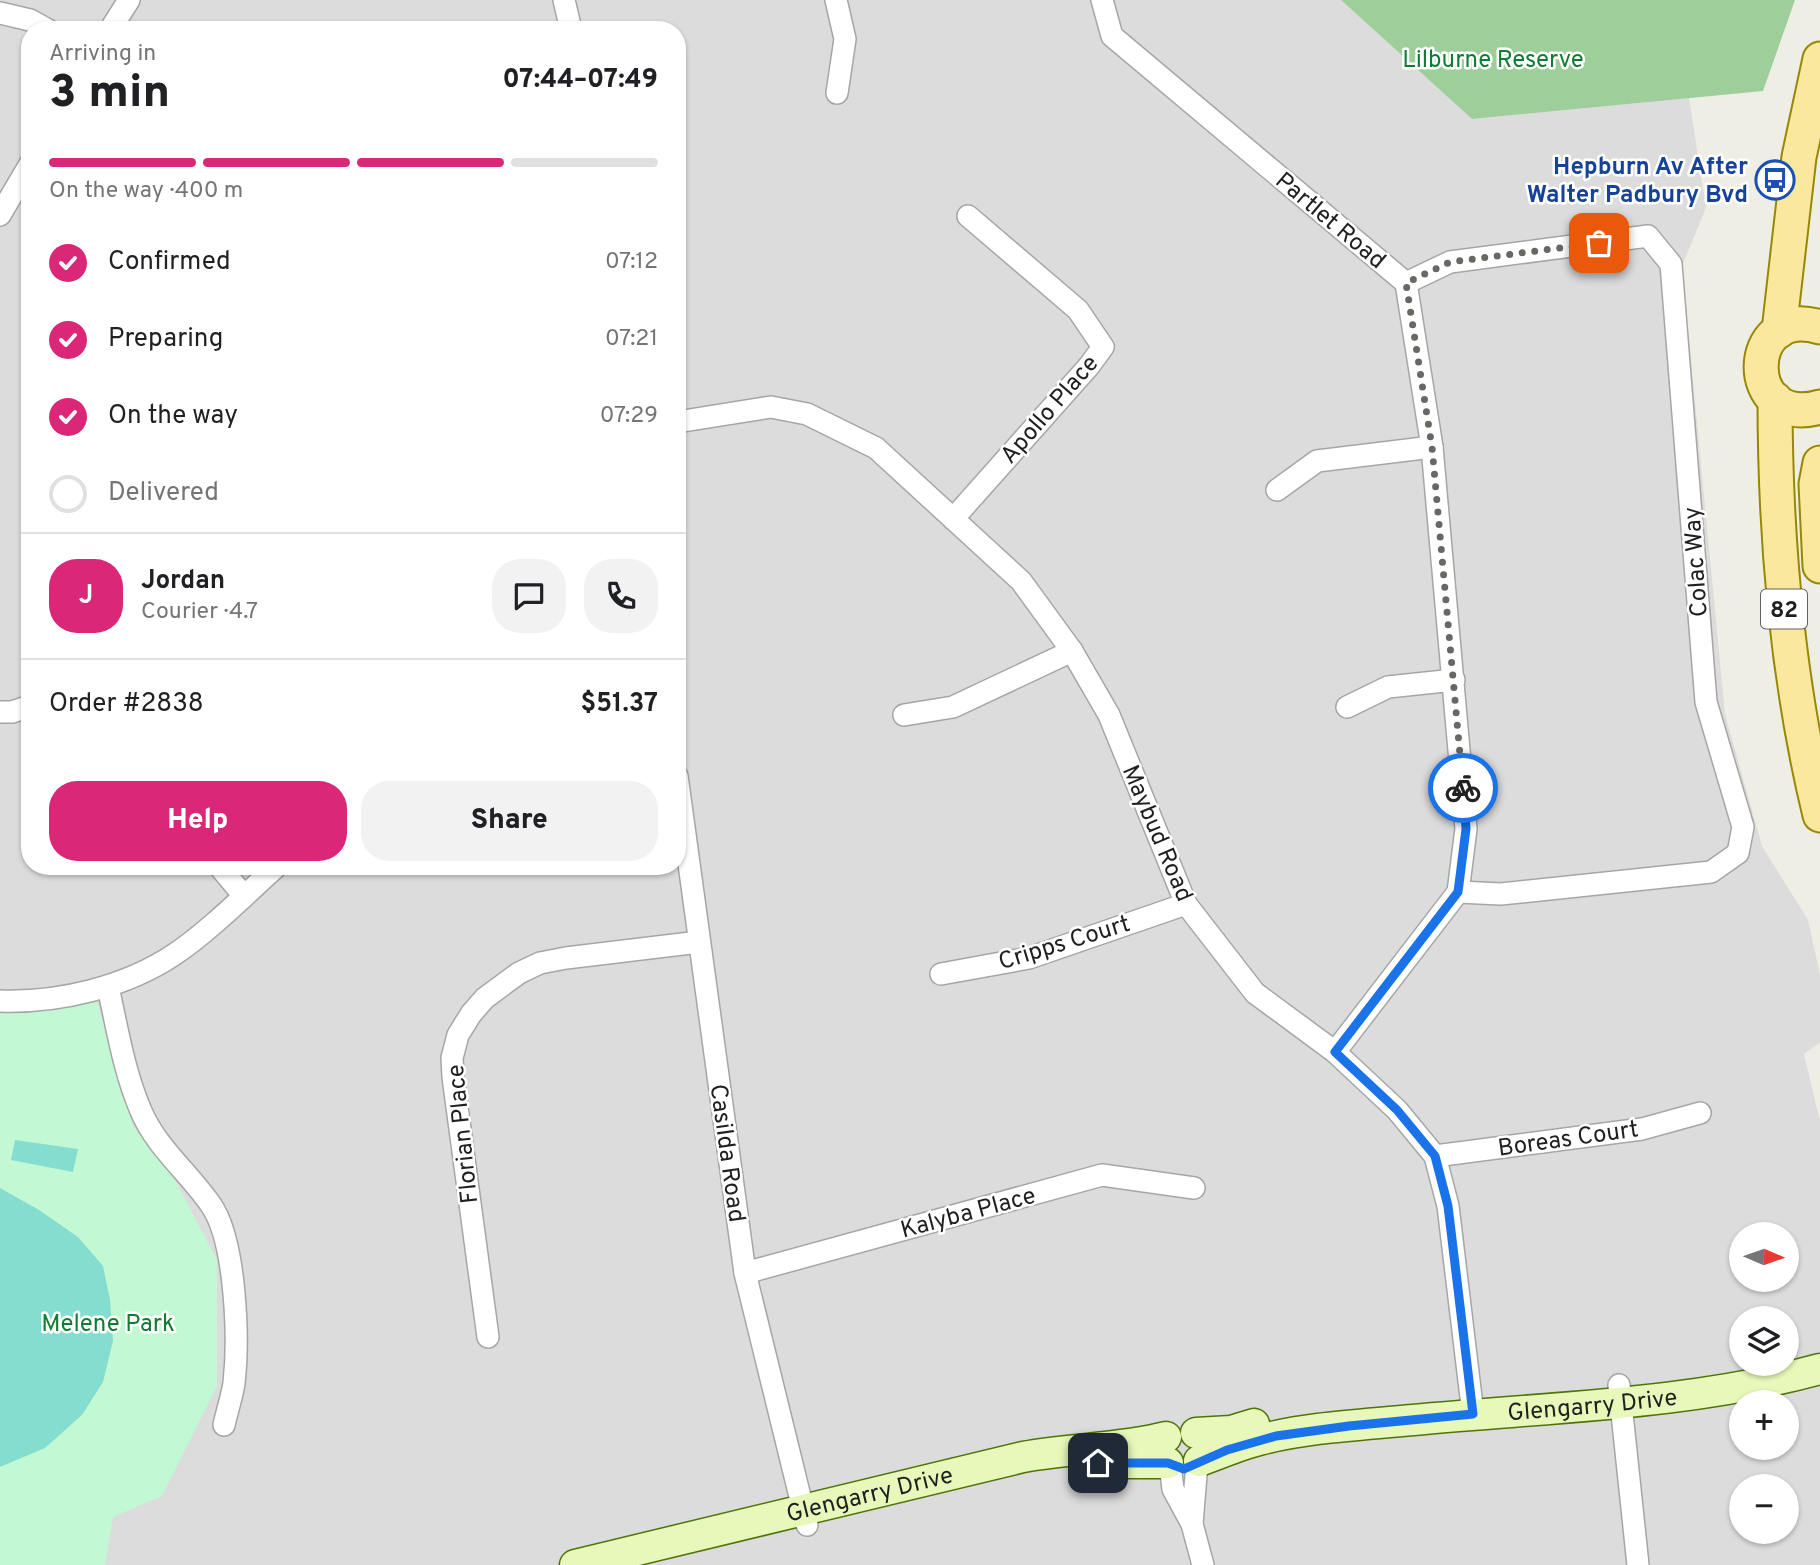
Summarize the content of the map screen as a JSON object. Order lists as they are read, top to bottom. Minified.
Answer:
{"streets":{"main road":["82","Glengarry Drive"],"street":["Partlet Road","Apollo Place","Colac Way","Maybud Road","Cripps Court","Florian Place","Boreas Court","Casilda Road","Kalyba Place"]},"crossings":[["Partlet Road","Colac Way"],["Apollo Place","Maybud Road"],["Maybud Road","Cripps Court"],["Maybud Road","Boreas Court"],["Maybud Road","Glengarry Drive"],["Florian Place","Casilda Road"],["Casilda Road","Kalyba Place"],["Casilda Road","Glengarry Drive"]],"parks":["Lilburne Reserve","Melene Park"],"places":{"bus stop":["Hepburn Av After Walter Padbury Bvd"]},"north":"right","page":{"heading":["3 min","Arriving in","07:44–07:49"],"panel":["Jordan","Courier · 4.7","Order #2838","$51.37"],"bar":"On the way · 400 m","list":[["Confirmed","07:12"],["Preparing","07:21"],["On the way","07:29"],"Delivered"],"round":"J","buttons":["Help","Share"],"map_buttons":["+","−"]}}
